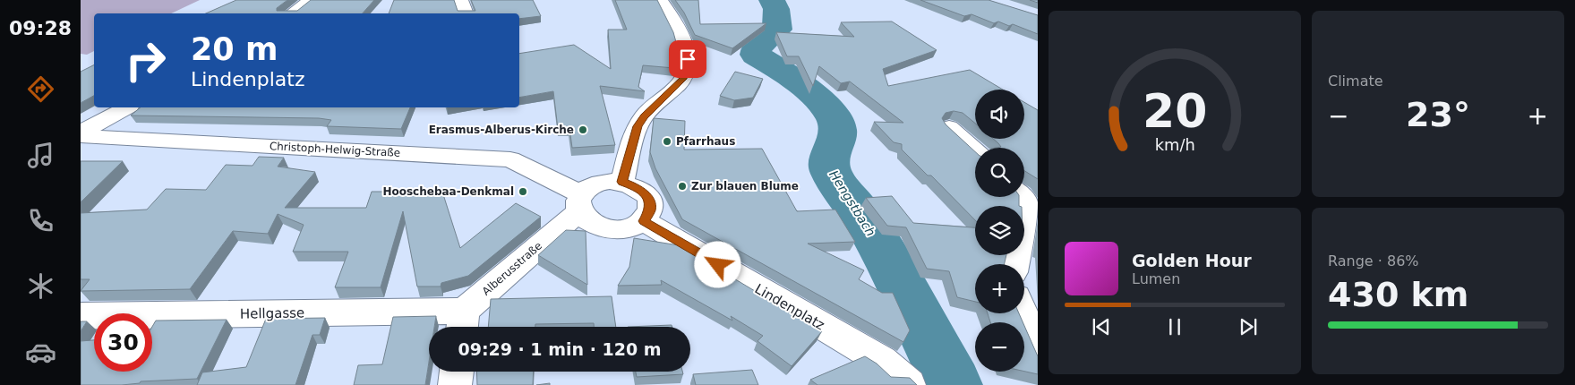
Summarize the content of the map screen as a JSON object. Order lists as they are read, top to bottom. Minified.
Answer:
{"streets":{"street":["Christoph-Helwig-Straße","Alberusstraße","Lindenplatz","Hellgasse"]},"crossings":[["Christoph-Helwig-Straße","Alberusstraße"],["Christoph-Helwig-Straße","Lindenplatz"],["Alberusstraße","Lindenplatz"],["Alberusstraße","Hellgasse"]],"water":["Hengstbach"],"places":["Erasmus-Alberus-Kirche","Pfarrhaus","Zur blauen Blume","Hooschebaa-Denkmal"],"page":{"tabs":"09:28","tile":["Climate",["Range · 86%","430 km"]],"turn":["20 m","Lindenplatz"],"map_buttons":["+","−"],"heat":["−","23°","+"],"song":["Golden Hour","Lumen"],"limit":"30","trip":"09:29 · 1 min · 120 m","gauge":["20","km/h"]}}
